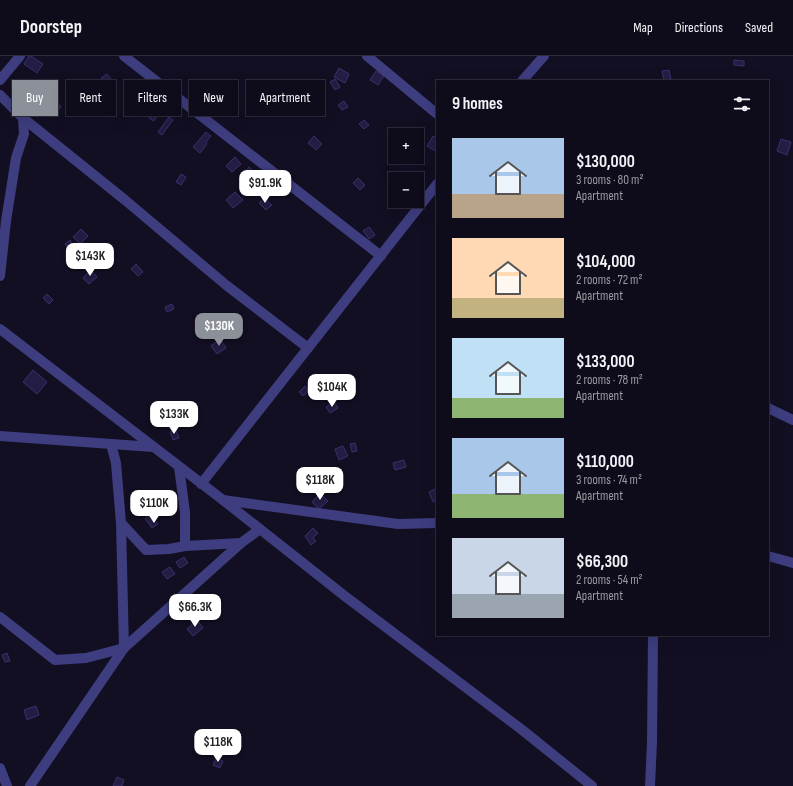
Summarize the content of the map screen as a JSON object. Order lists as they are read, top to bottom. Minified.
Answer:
{"page":{"header":"Doorstep","nav":["Map","Directions","Saved"],"chip":["Buy","Rent","Filters","New","Apartment"],"heading":"9 homes","map_buttons":["+","−"],"list":[{"name":"$130,000","note":"3 rooms · 80 m² · Apartment"},{"name":"$104,000","note":"2 rooms · 72 m² · Apartment"},{"name":"$133,000","note":"2 rooms · 78 m² · Apartment"},{"name":"$110,000","note":"3 rooms · 74 m² · Apartment"},{"name":"$66,300","note":"2 rooms · 54 m² · Apartment"}],"price":["$91.9K","$143K","$130K","$104K","$133K","$118K","$110K","$66.3K","$118K"]}}
